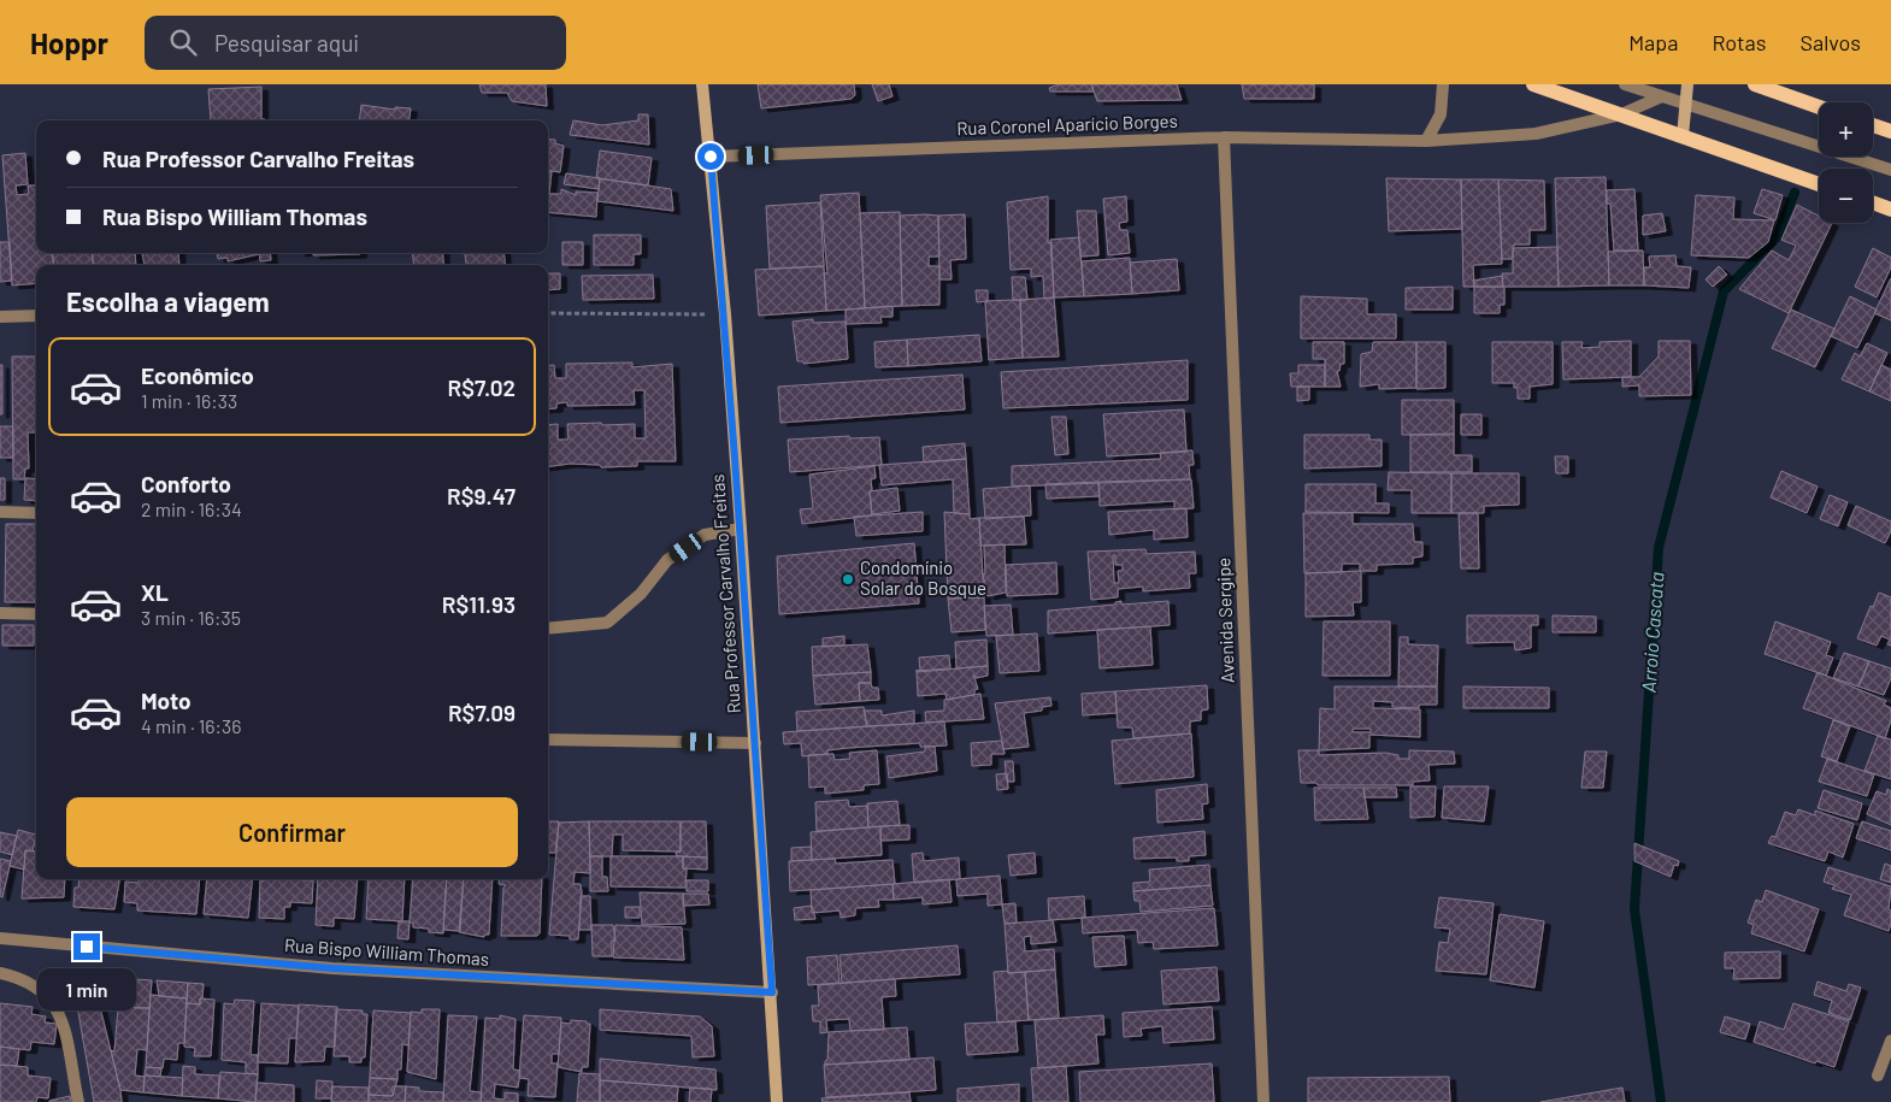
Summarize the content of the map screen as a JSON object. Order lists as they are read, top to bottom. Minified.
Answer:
{"streets":{"street":["Rua Coronel Aparício Borges","Rua Professor Carvalho Freitas","Avenida Sergipe","Rua Bispo William Thomas"]},"crossings":[["Rua Coronel Aparício Borges","Rua Professor Carvalho Freitas"],["Rua Coronel Aparício Borges","Avenida Sergipe"],["Rua Professor Carvalho Freitas","Rua Bispo William Thomas"]],"water":["Arroio Cascata"],"places":["Condomínio Solar do Bosque"],"page":{"header":"Hoppr","search":"Pesquisar aqui","nav":["Mapa","Rotas","Salvos"],"map_buttons":["+","−"],"banner":["Rua Professor Carvalho Freitas","Rua Bispo William Thomas"],"heading":"Escolha a viagem","list":[{"name":"Econômico","note":"1 min · 16:33","value":"R$7.02"},{"name":"Conforto","note":"2 min · 16:34","value":"R$9.47"},{"name":"XL","note":"3 min · 16:35","value":"R$11.93"},{"name":"Moto","note":"4 min · 16:36","value":"R$7.09"}],"buttons":"Confirmar","bubble":"1 min"}}
